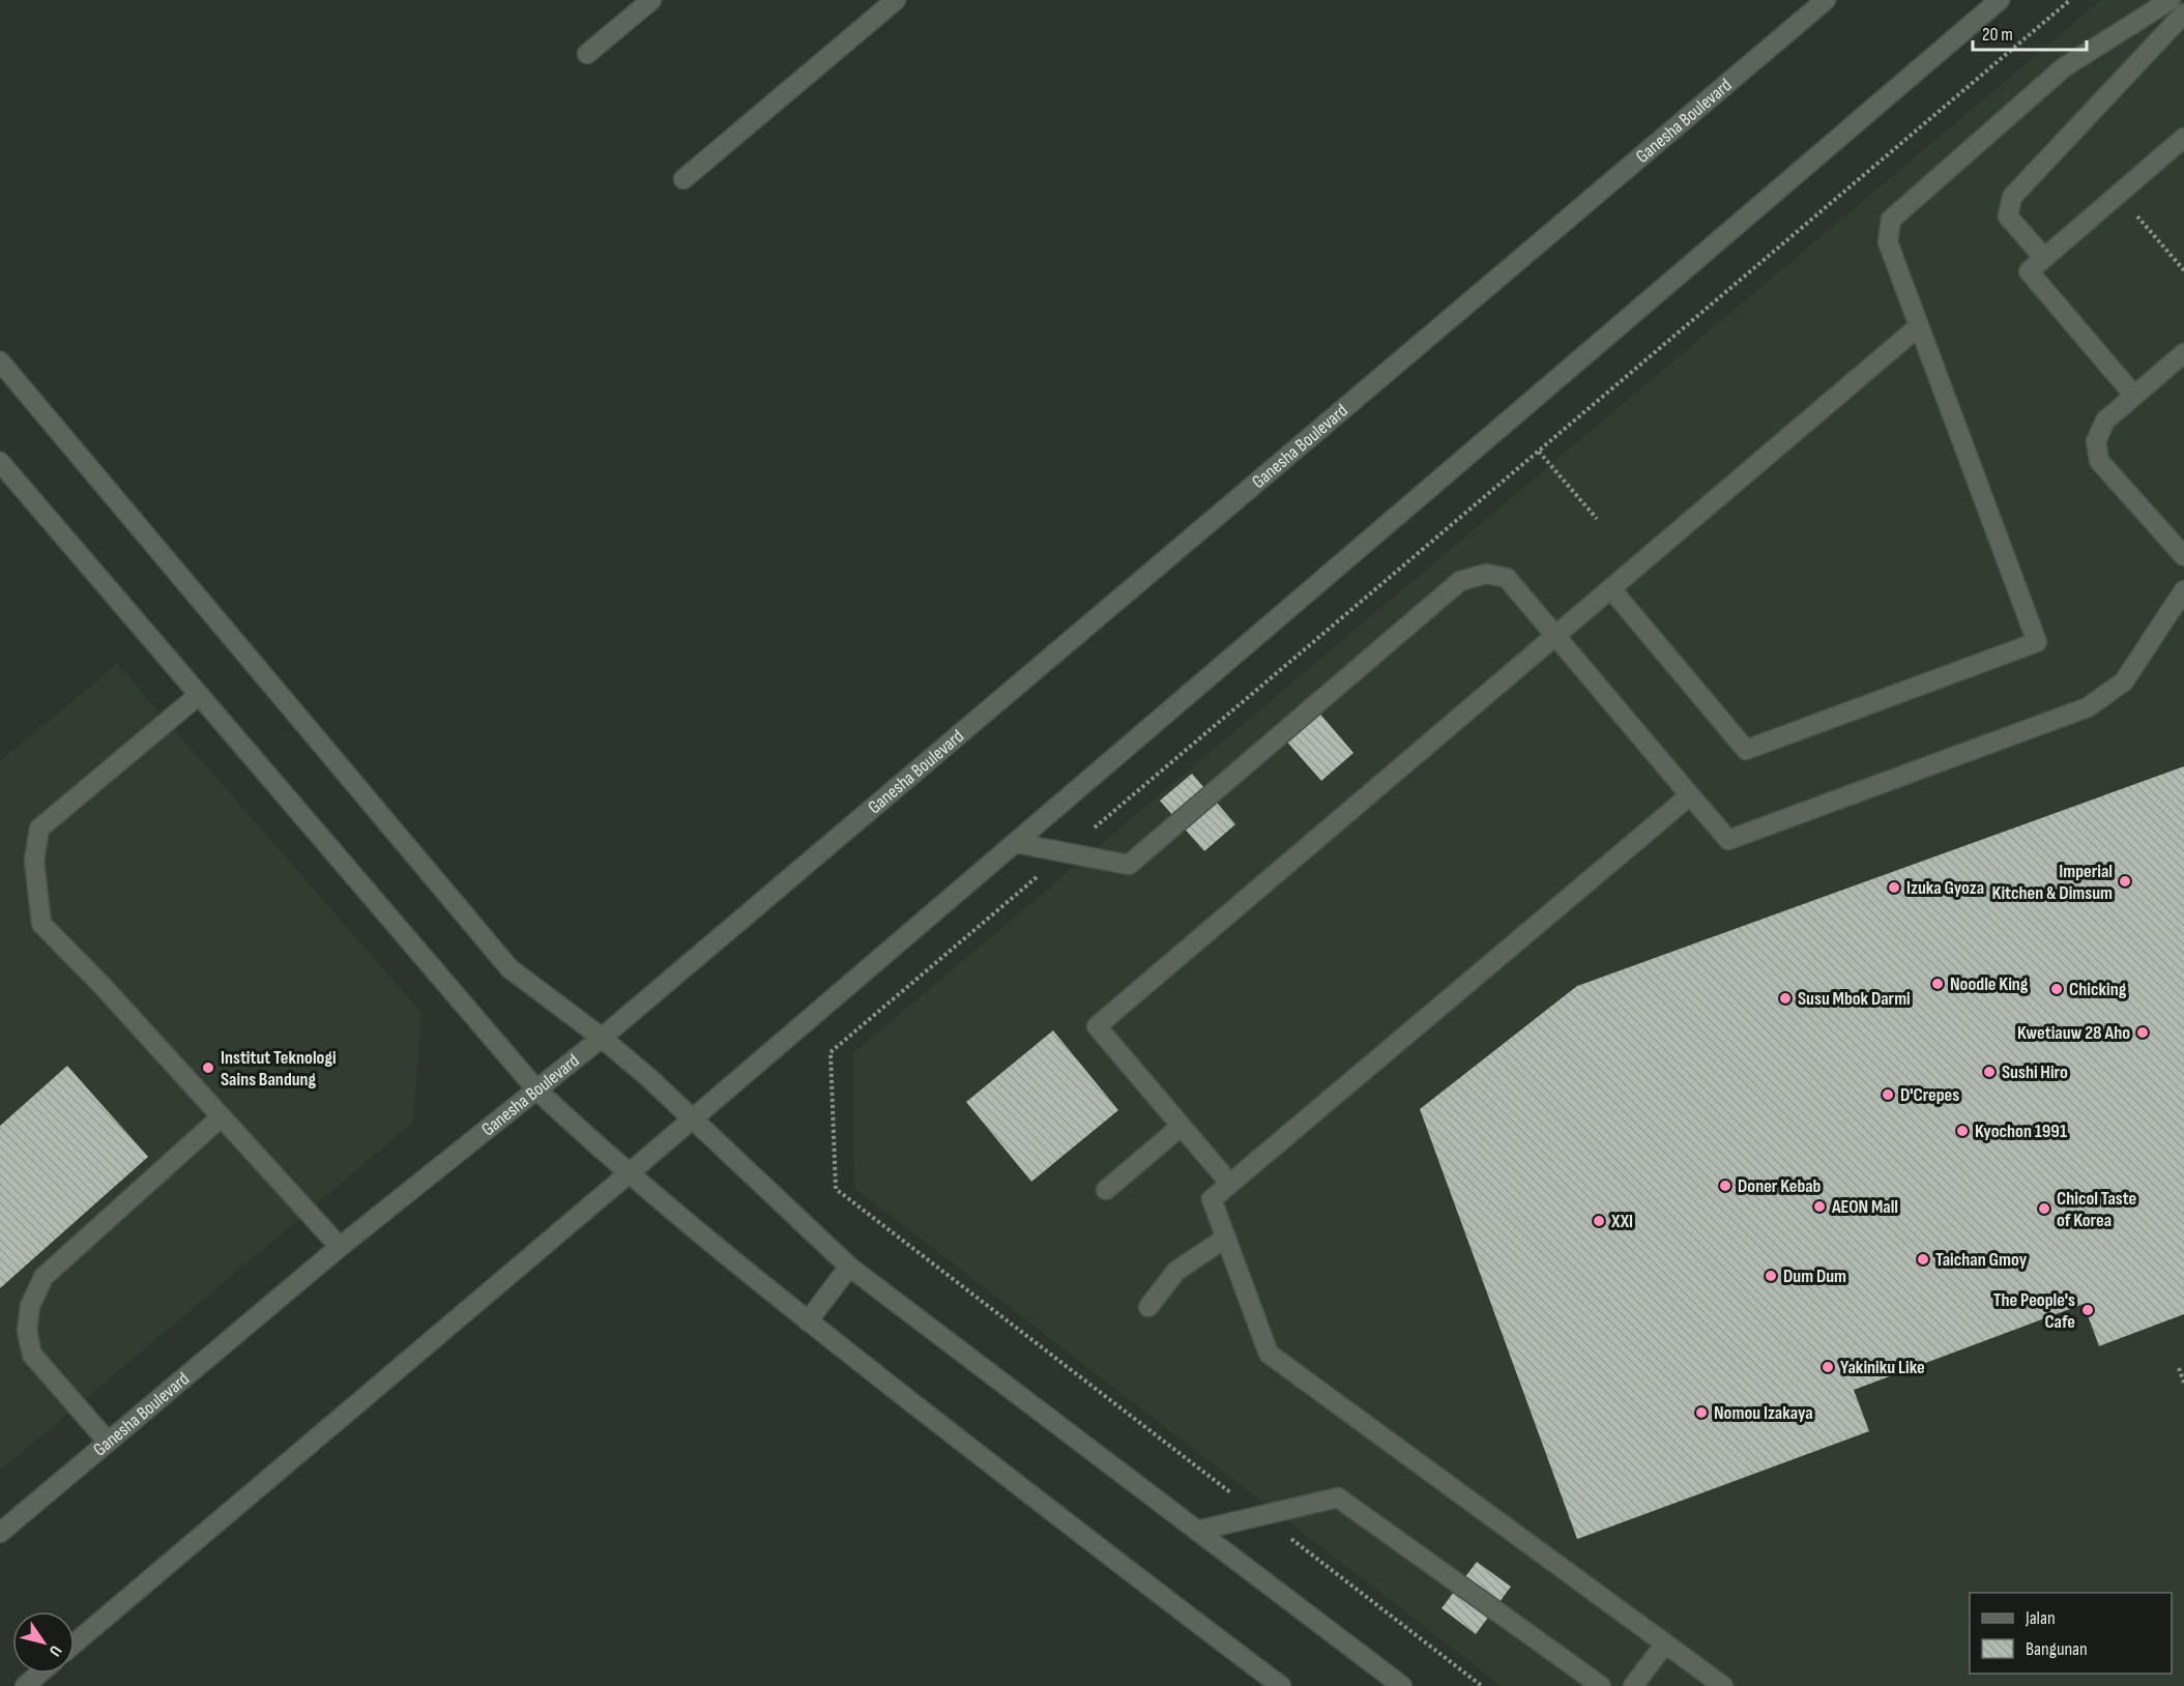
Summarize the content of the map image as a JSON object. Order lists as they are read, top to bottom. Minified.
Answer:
{"streets":{"street":["Ganesha Boulevard"]},"places":["Imperial Kitchen & Dimsum","Izuka Gyoza","Noodle King","Chicking","Susu Mbok Darmi","Kwetiauw 28 Aho","Institut Teknologi Sains Bandung","Sushi Hiro","D'Crepes","Kyochon 1991","Doner Kebab","AEON Mall","Chicol Taste of Korea","XXI","Taichan Gmoy","Dum Dum","The People's Cafe","Yakiniku Like","Nomou Izakaya"],"legend":["Jalan","Bangunan"],"scale_bar":"20 m","north":"bottom right"}
